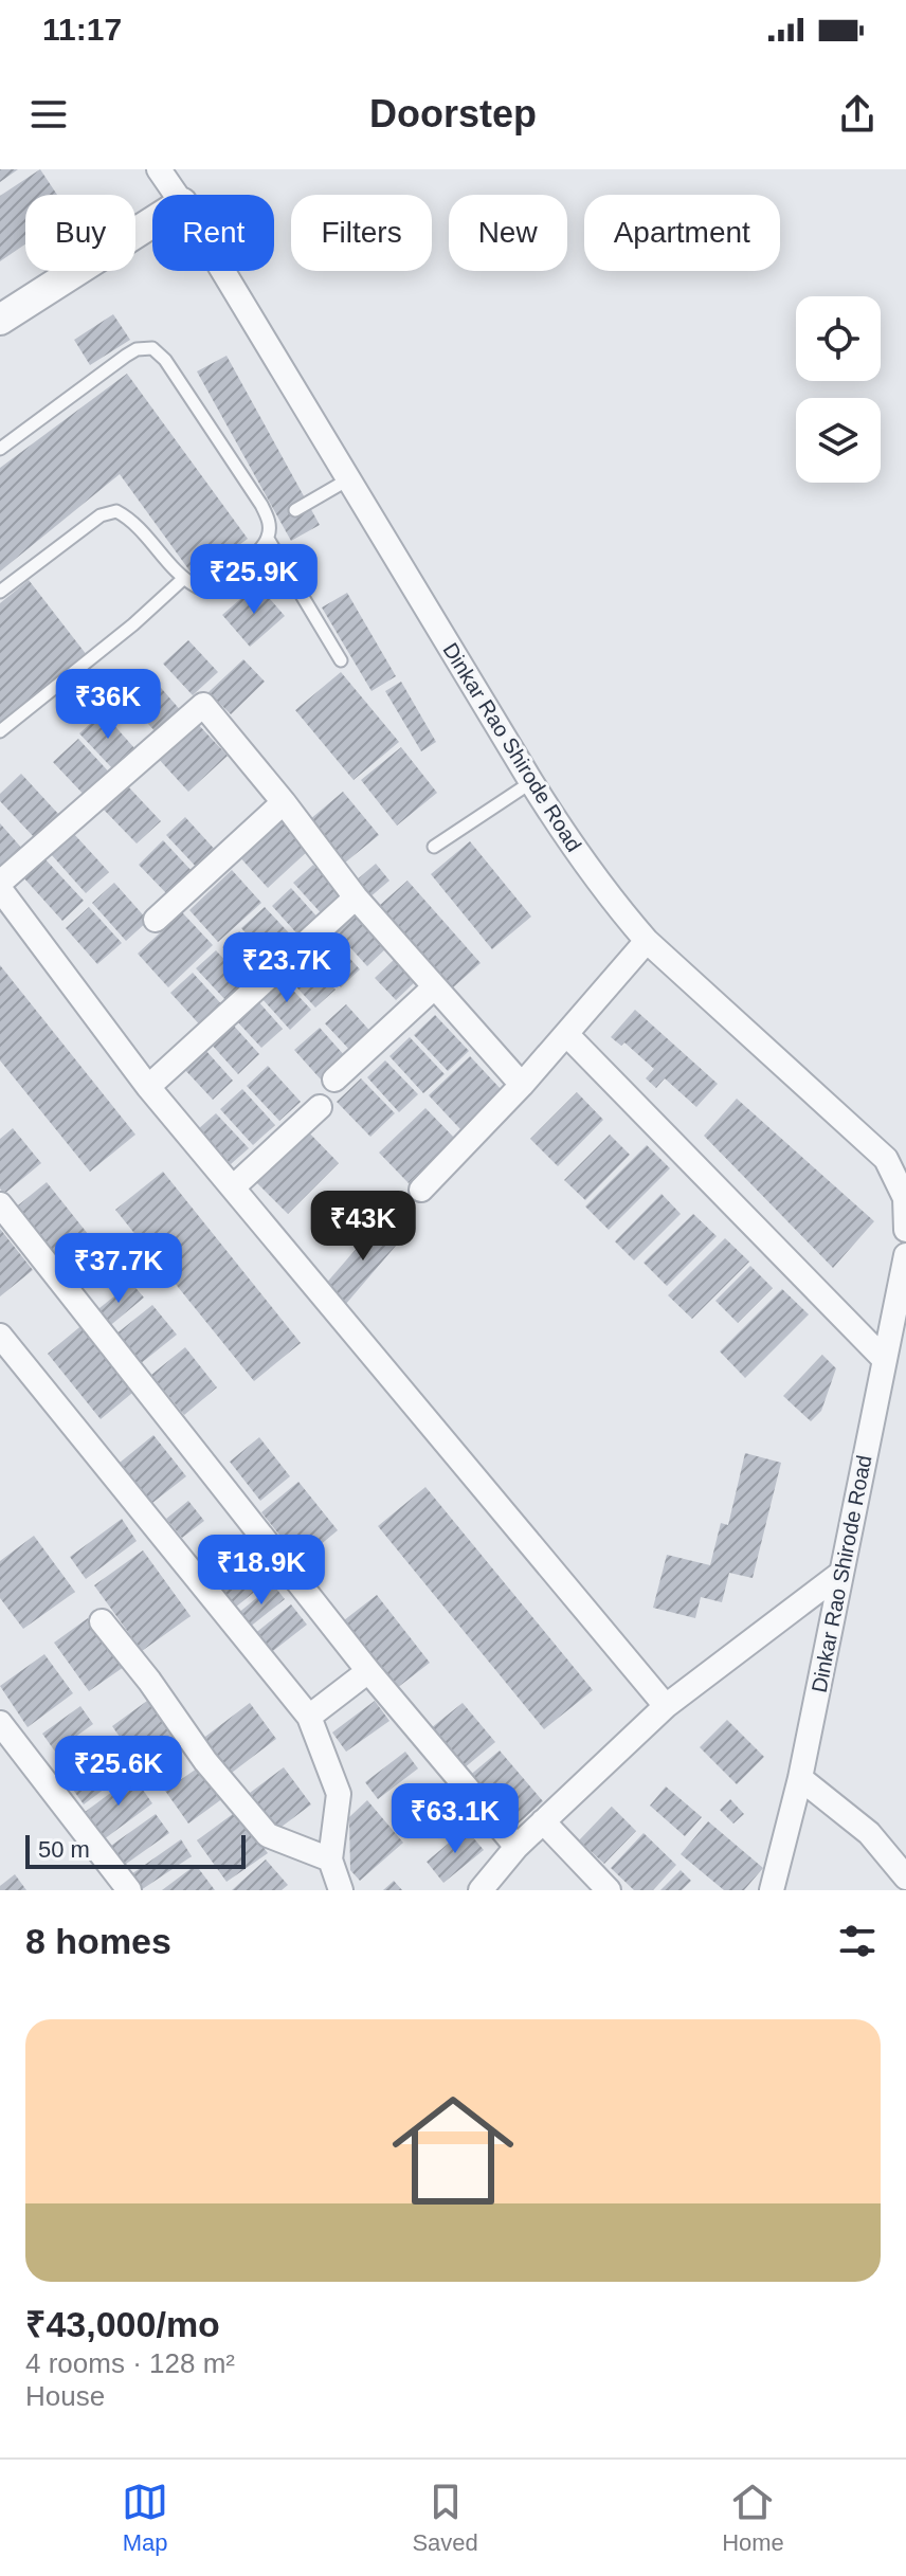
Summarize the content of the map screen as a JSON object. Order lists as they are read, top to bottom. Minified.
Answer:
{"streets":{"street":["Dinkar Rao Shirode Road"]},"scale_bar":"50 m","page":{"status":"11:17","header":"Doorstep","chip":["Buy","Rent","Filters","New","Apartment"],"price":["₹25.9K","₹36K","₹23.7K","₹43K","₹37.7K","₹18.9K","₹25.6K","₹63.1K"],"scale":"50 m","heading":"8 homes","list":[{"name":"₹43,000/mo","note":"4 rooms · 128 m² · House"}],"tabs":["Map","Saved","Home"]}}
